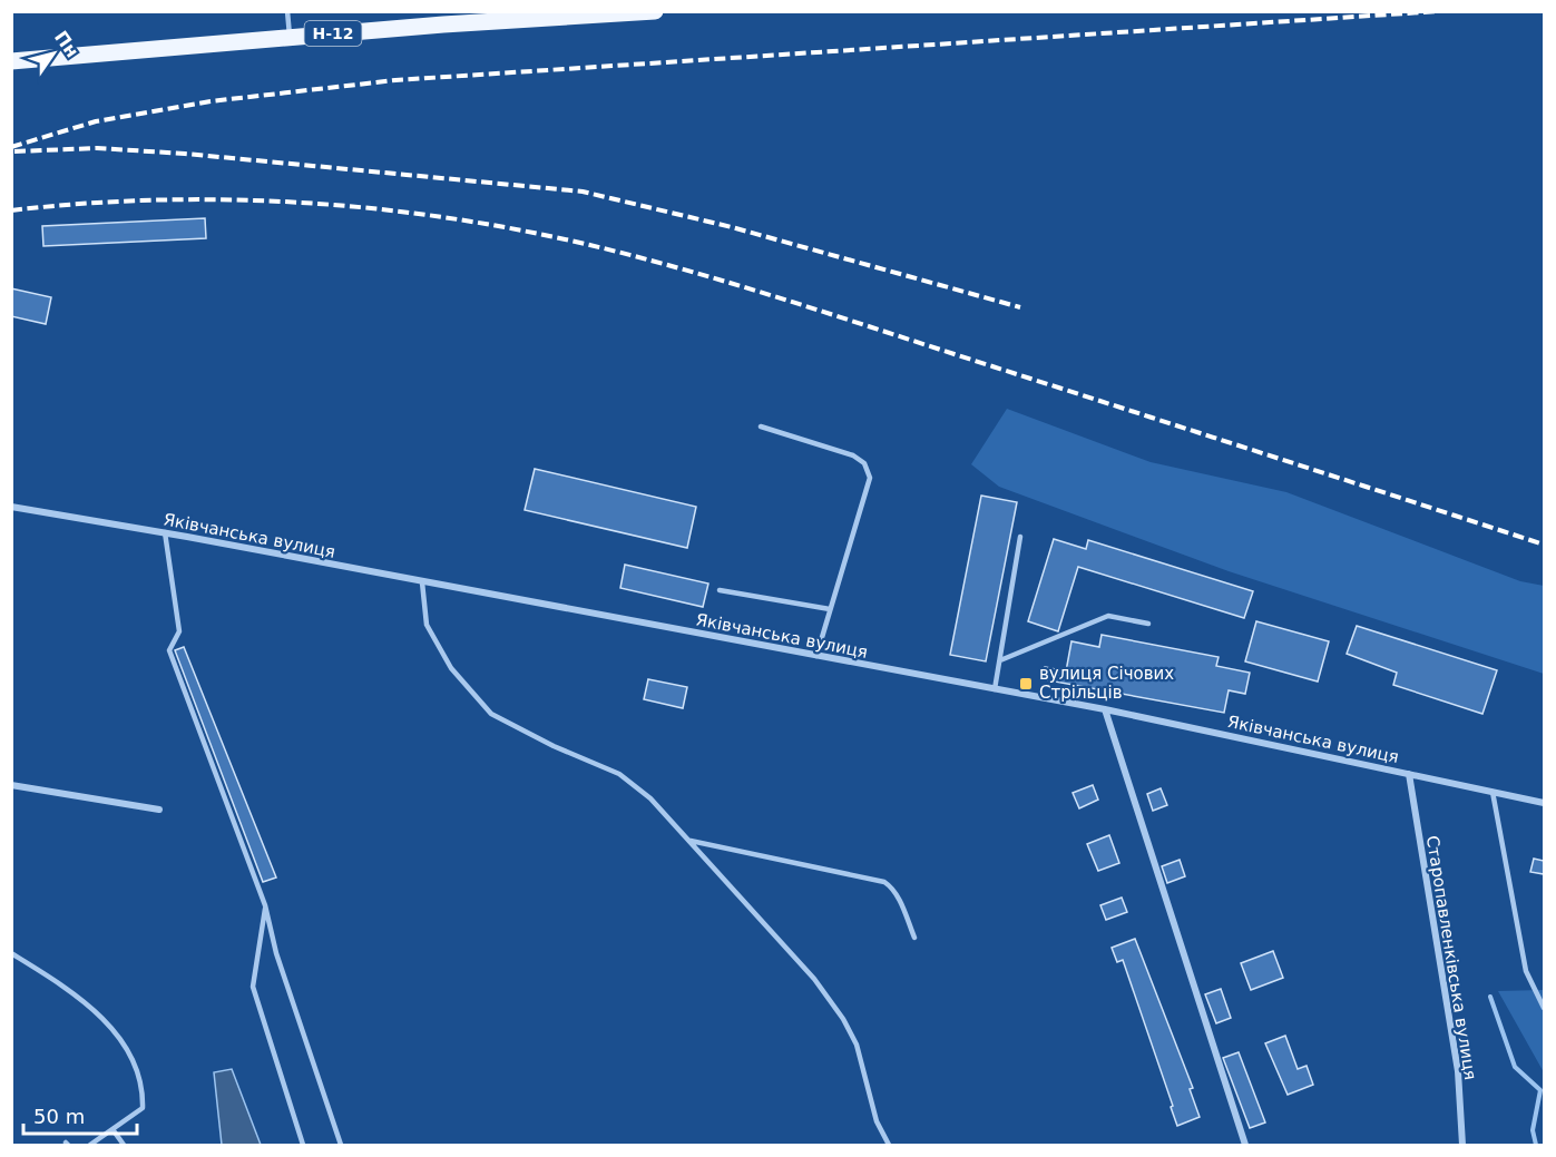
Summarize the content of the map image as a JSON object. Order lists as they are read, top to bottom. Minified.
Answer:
{"streets":{"main road":["Н-12"],"street":["Яківчанська вулиця","Старопавленківська вулиця"]},"crossings":[["Яківчанська вулиця","Старопавленківська вулиця"]],"places":{"transit":["вулиця Січових Стрільців"]},"scale_bar":"50 m","north":"top right"}
